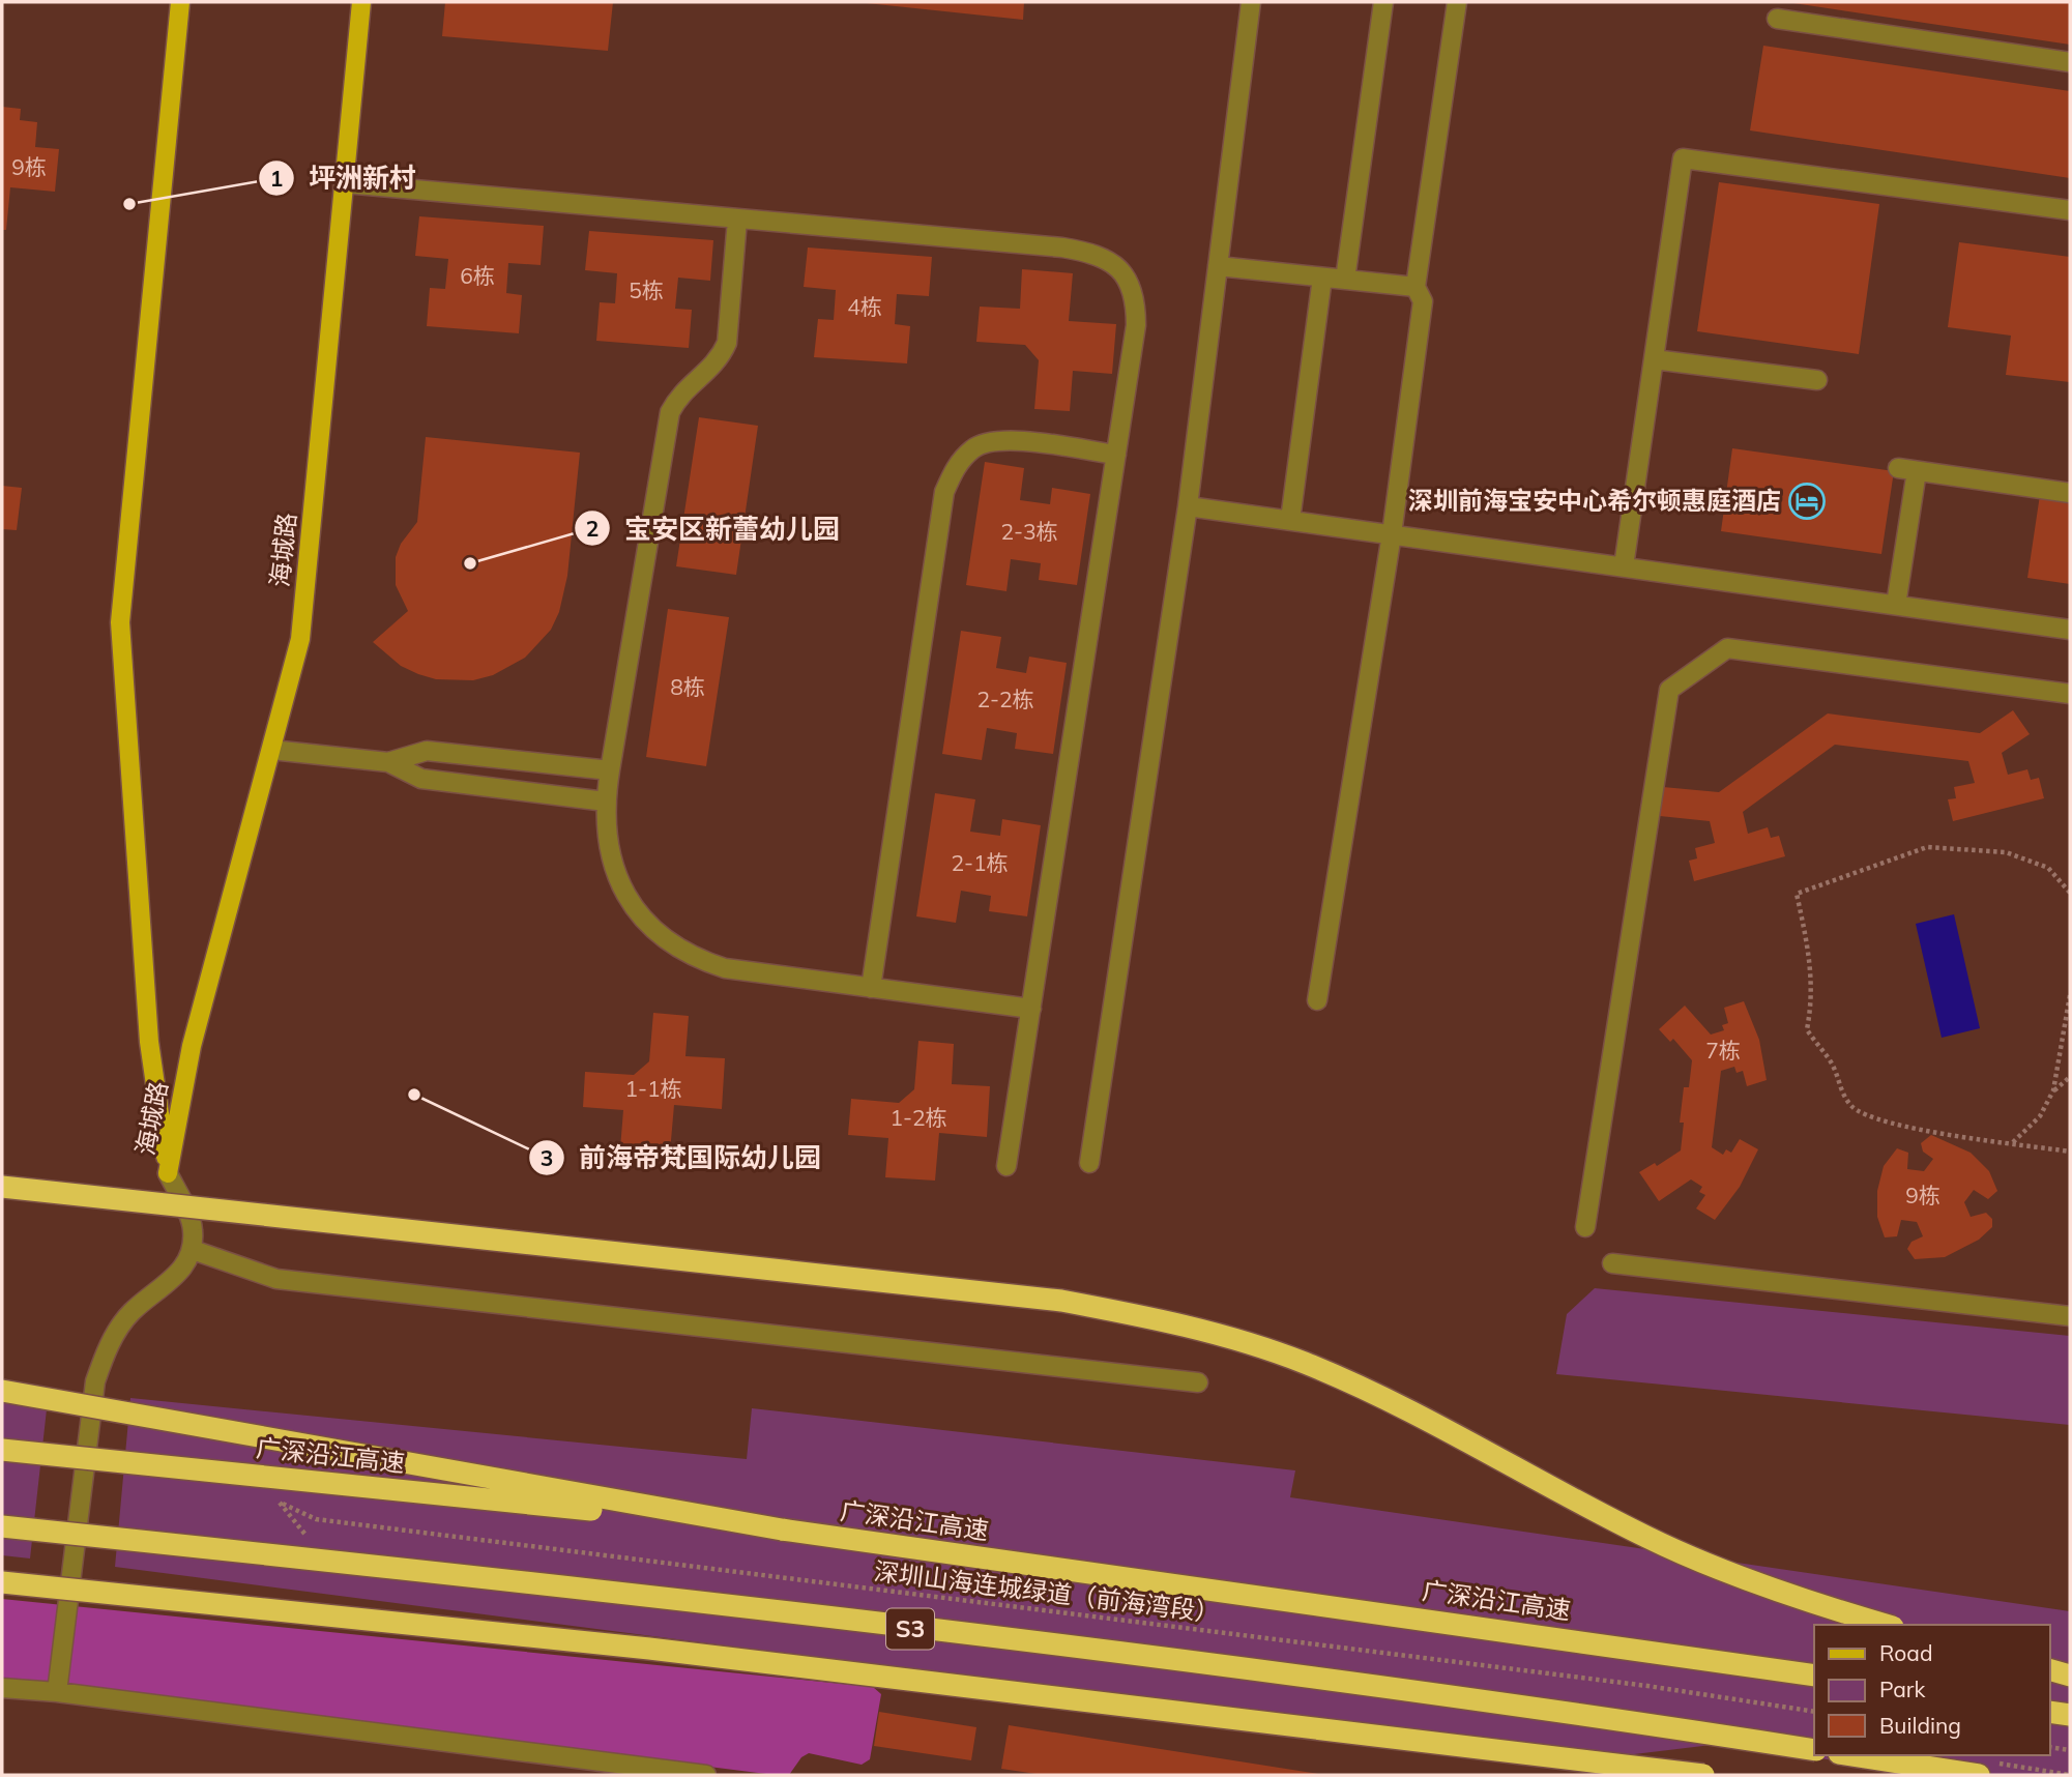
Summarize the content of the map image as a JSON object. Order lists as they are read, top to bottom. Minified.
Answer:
{"streets":{"highway":["广深沿江高速","S3"],"main road":["海城路"],"path":["深圳山海连城绿道（前海湾段）"]},"places":{"other":["坪洲新村","宝安区新蕾幼儿园","前海帝梵国际幼儿园"],"hotel":["深圳前海宝安中心希尔顿惠庭酒店"]},"house_numbers":["9栋","6栋","5栋","4栋","2-3栋","8栋","2-2栋","2-1栋","7栋","1-1栋","1-2栋","9栋"],"legend":["Road","Park","Building"]}
